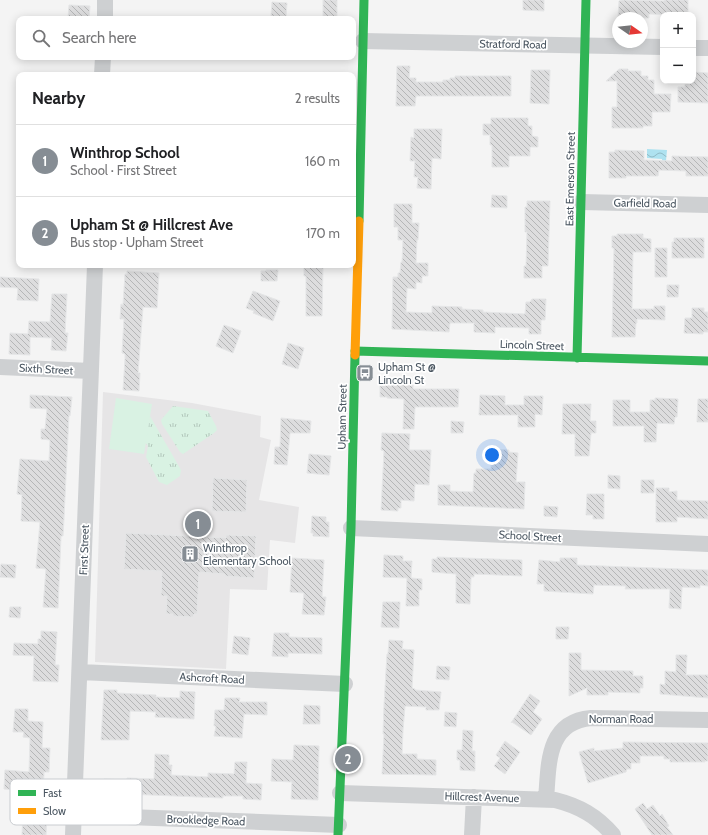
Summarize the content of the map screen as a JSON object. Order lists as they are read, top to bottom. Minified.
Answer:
{"streets":{"main road":["East Emerson Street","Lincoln Street","Upham Street"],"street":["Stratford Road","Garfield Road","Sixth Street","School Street","First Street","Ashcroft Road","Norman Road","Hillcrest Avenue","Brookledge Road"]},"crossings":[["Stratford Road","East Emerson Street"],["Stratford Road","Upham Street"],["East Emerson Street","Garfield Road"],["East Emerson Street","Lincoln Street"],["Lincoln Street","Upham Street"],["Sixth Street","First Street"],["Upham Street","School Street"],["Upham Street","Ashcroft Road"],["Upham Street","Hillcrest Avenue"],["Upham Street","Brookledge Road"],["First Street","Ashcroft Road"],["Norman Road","Hillcrest Avenue"]],"places":{"bus stop":["Upham St @ Lincoln St"],"building":["Winthrop Elementary School"]},"legend":["Fast","Slow"],"north":"right","page":{"map_buttons":["+","−"],"search":"Search here","heading":["Nearby","2 results"],"list":[{"mark":"1","name":"Winthrop School","note":"School · First Street","value":"160 m"},{"mark":"2","name":"Upham St @ Hillcrest Ave","note":"Bus stop · Upham Street","value":"170 m"}],"pins":["1","2"]}}
